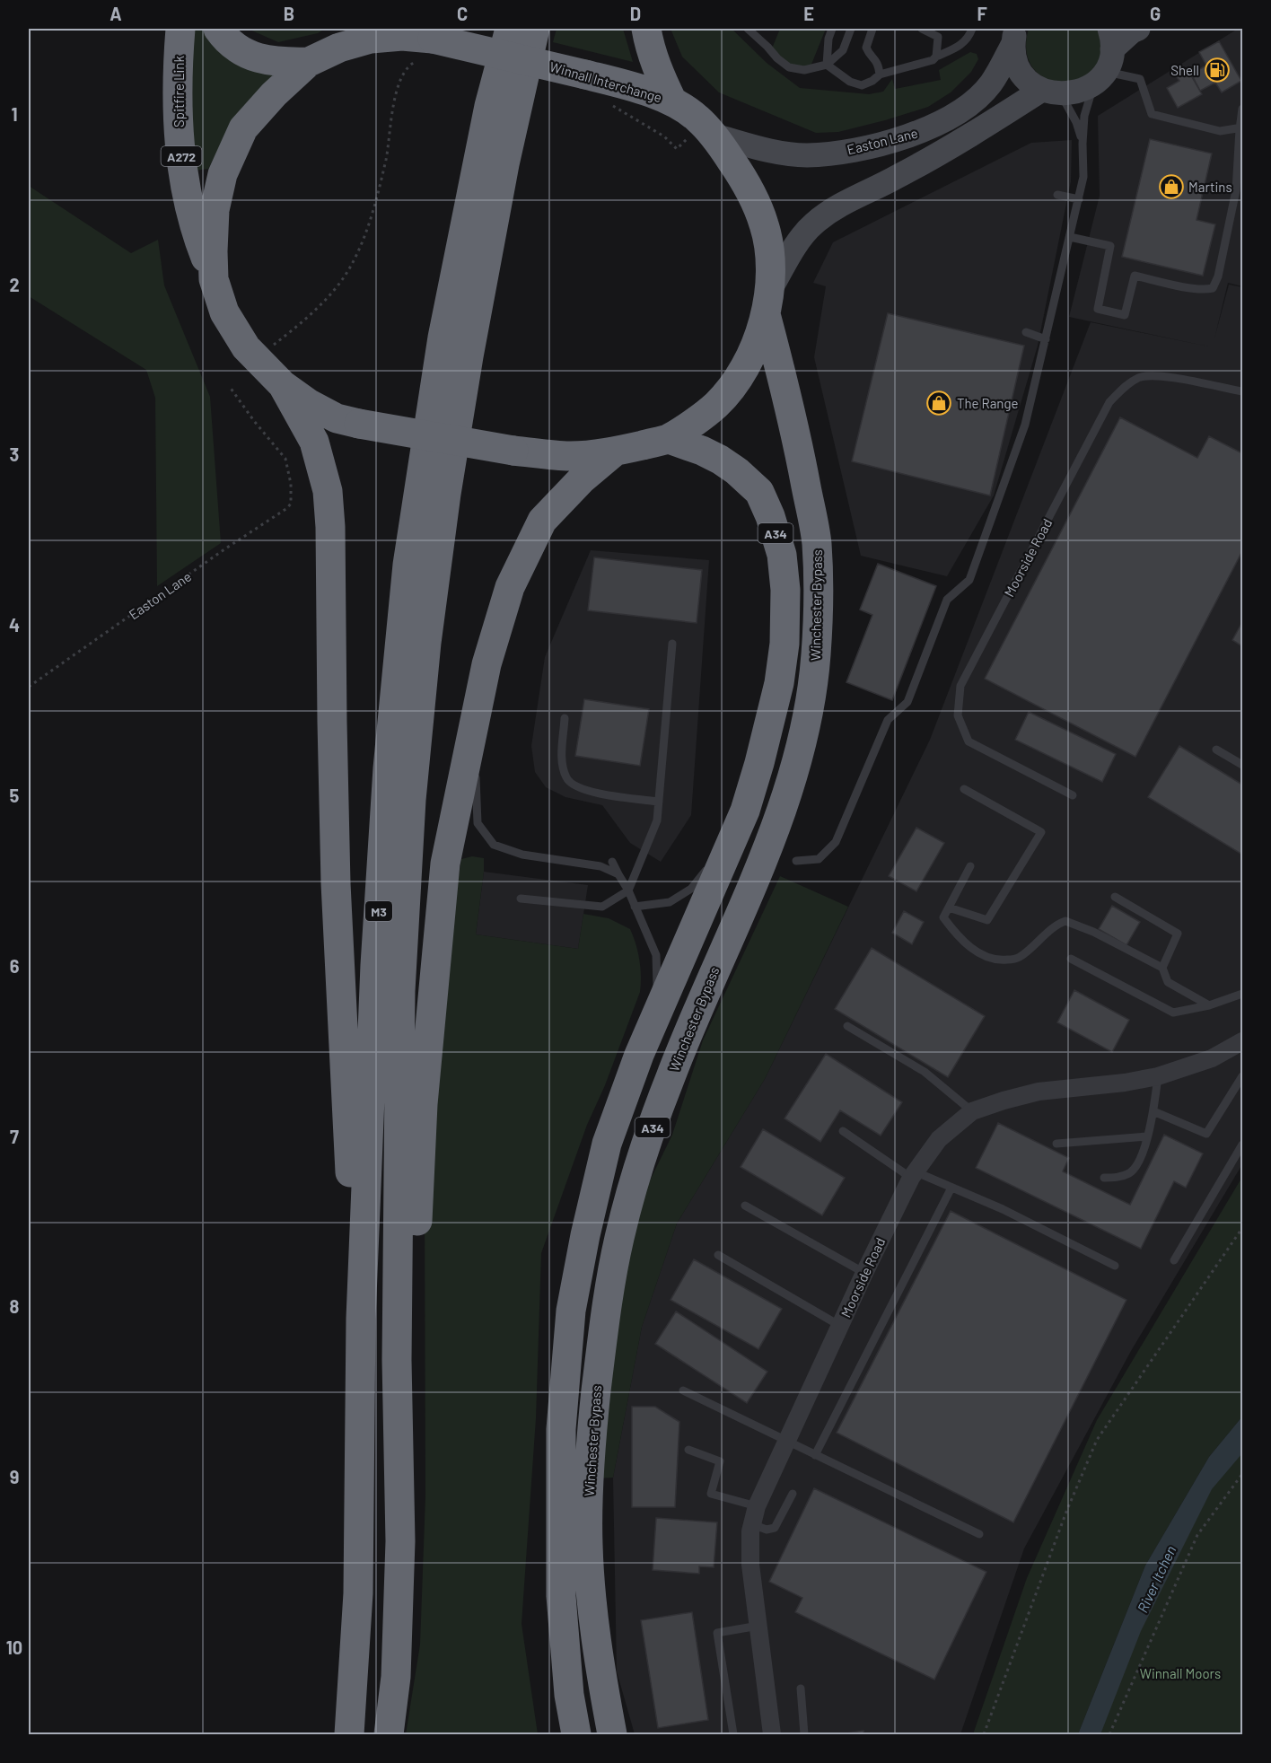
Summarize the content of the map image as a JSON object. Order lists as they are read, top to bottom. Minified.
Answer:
{"streets":{"highway":["Winnall Interchange","Spitfire Link","A272","A34","Winchester Bypass","M3"],"street":["Easton Lane","Moorside Road"]},"crossings":[["Winnall Interchange","Spitfire Link"],["Winnall Interchange","Easton Lane"],["Winnall Interchange","Winchester Bypass"],["Winnall Interchange","M3"]],"water":["River Itchen"],"parks":["Winnall Moors"],"places":{"fuel station":["Shell"],"shop":["Martins","The Range"]},"grid":{"columns":["A","B","C","D","E","F","G"],"rows":["1","2","3","4","5","6","7","8","9","10"]}}
